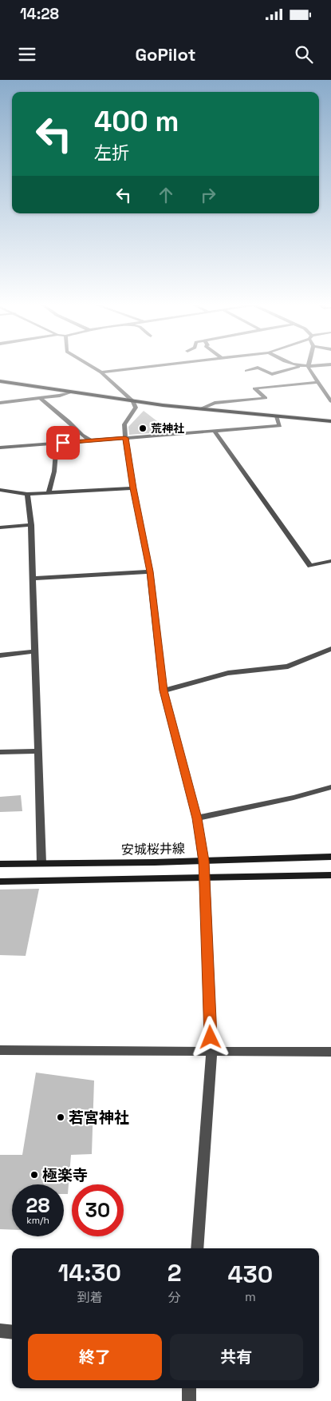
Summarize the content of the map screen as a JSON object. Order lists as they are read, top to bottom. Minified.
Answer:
{"streets":{"main road":["安城桜井線"]},"places":["荒神社","若宮神社","極楽寺"],"page":{"status":"14:28","header":"GoPilot","turn":["400 m","左折"],"speed":"28 km/h","limit":"30","eta":["14:30","到着","2","分","430","m"],"buttons":["終了","共有"]}}
